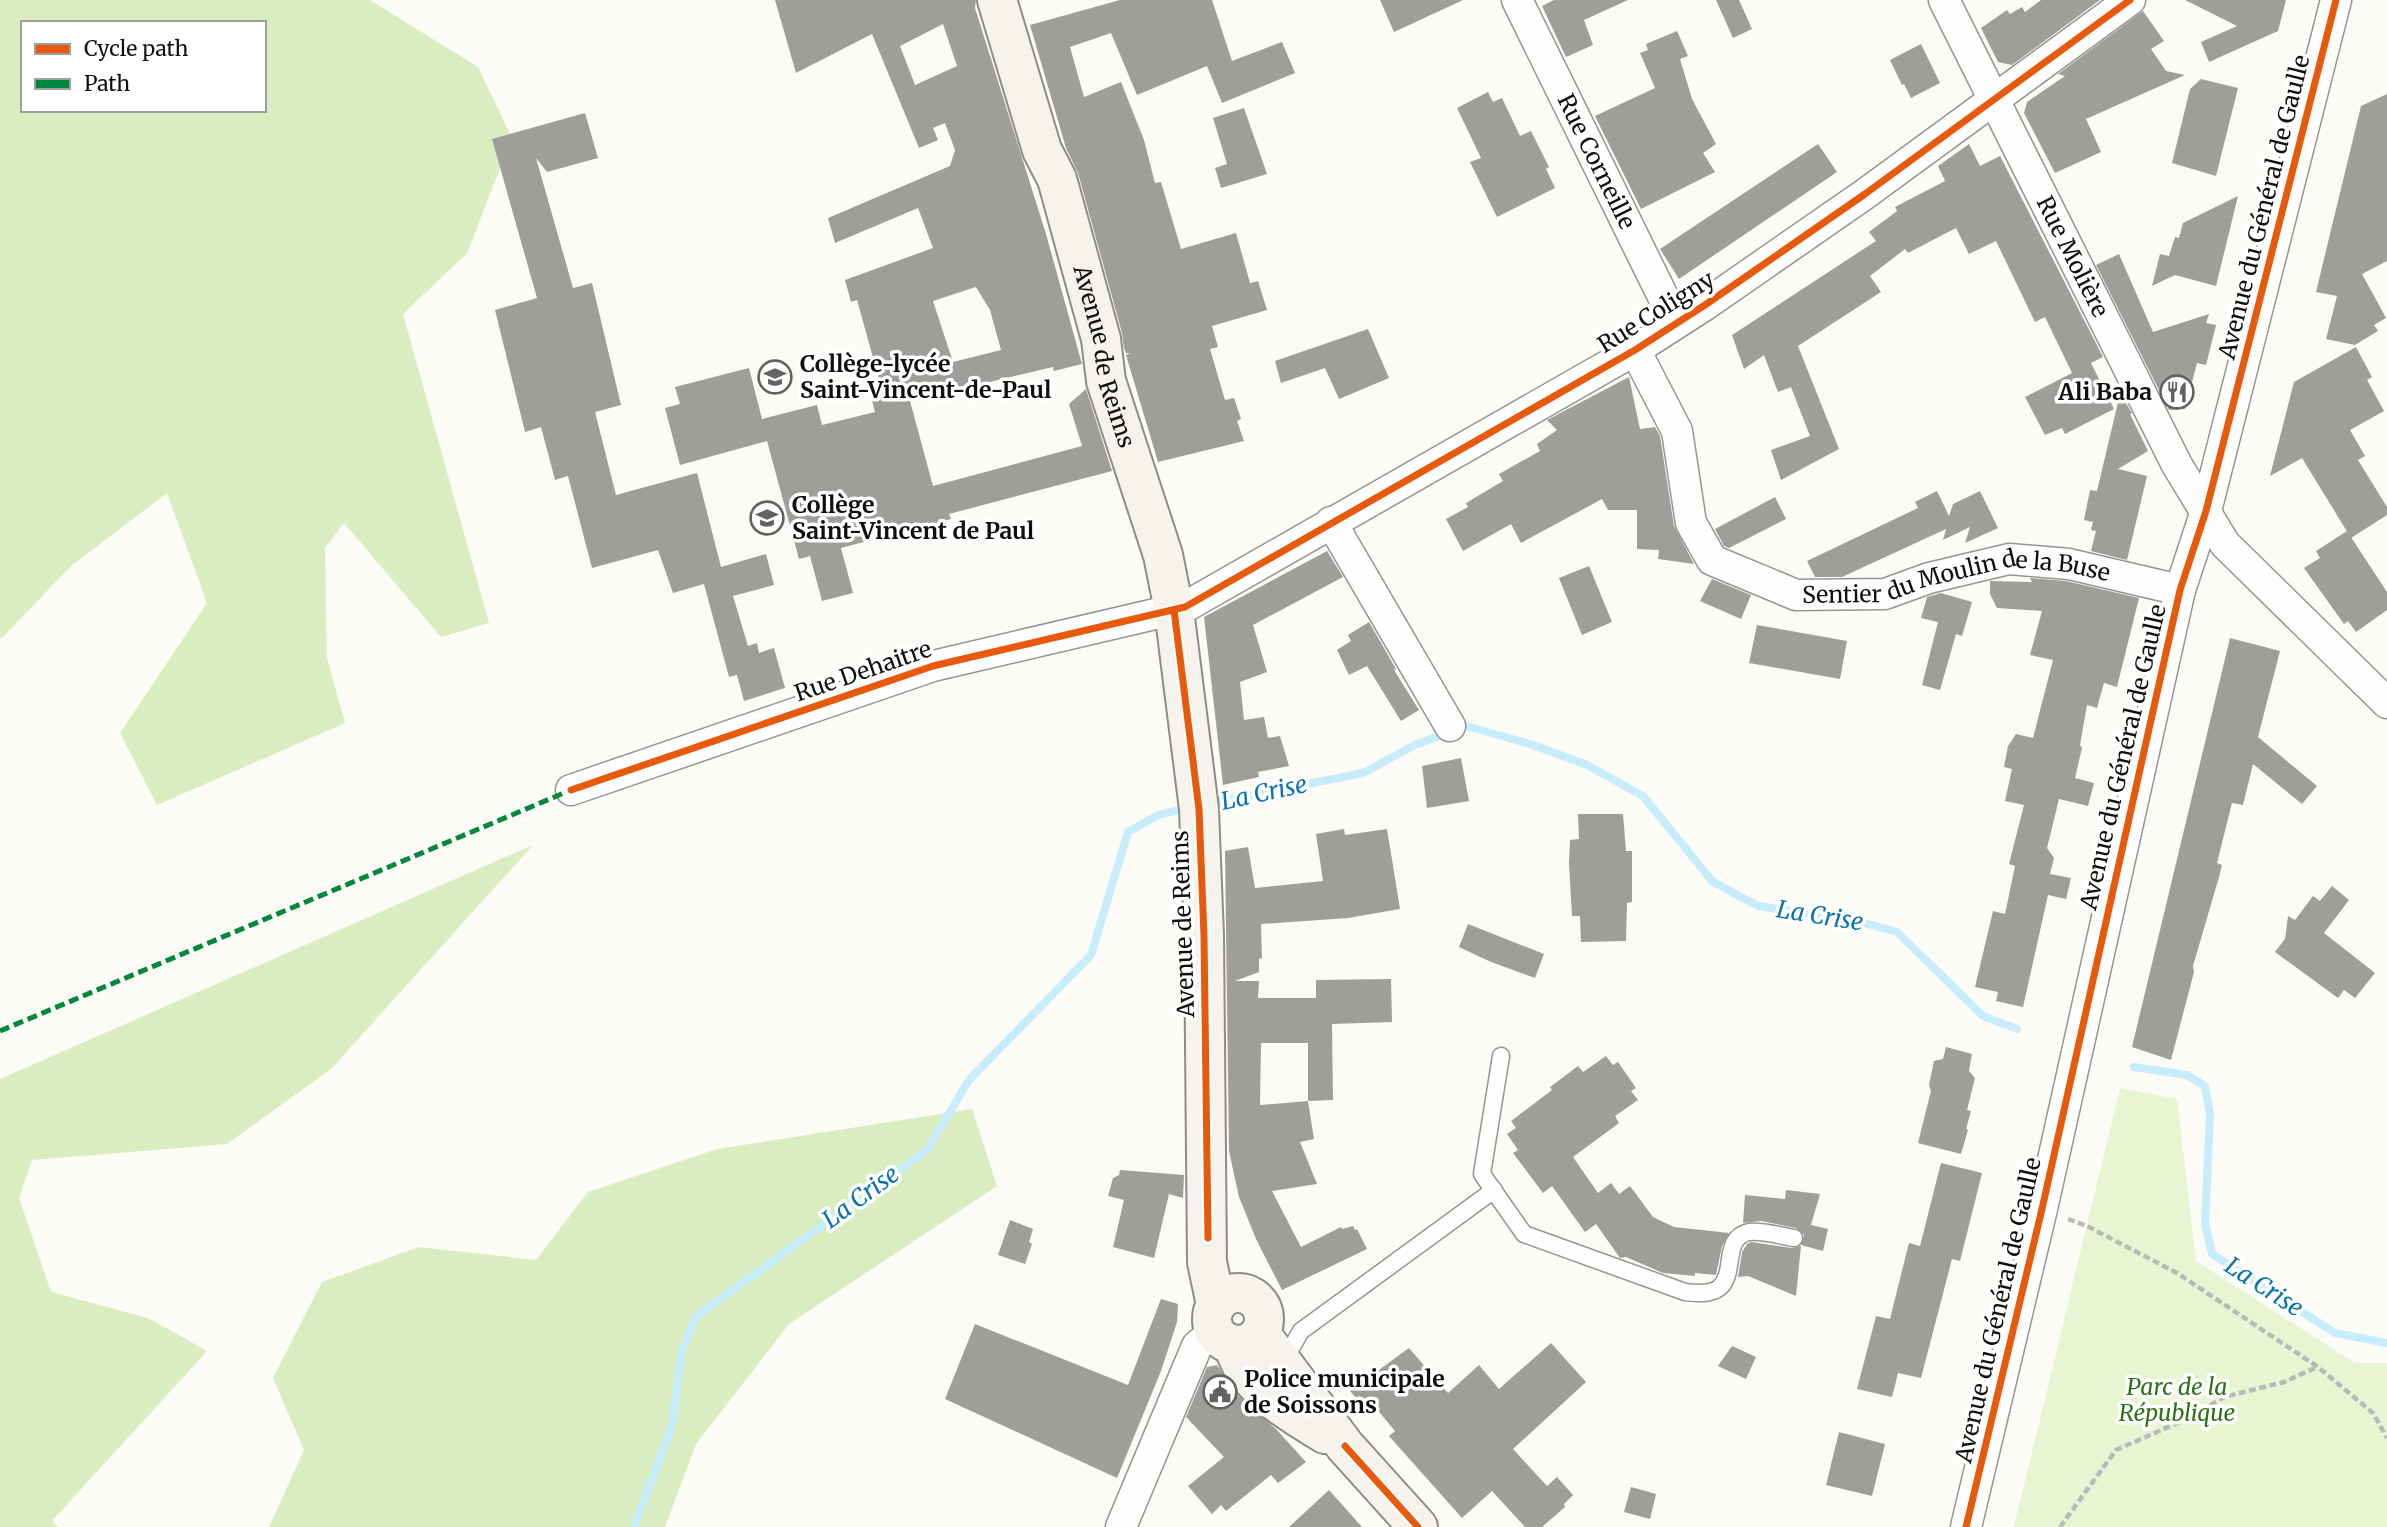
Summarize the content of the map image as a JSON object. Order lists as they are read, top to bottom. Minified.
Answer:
{"streets":{"main road":["Avenue de Reims"],"street":["Rue Corneille","Avenue du Général de Gaulle","Rue Molière","Rue Coligny","Sentier du Moulin de la Buse","Rue Dehaitre"]},"crossings":[["Rue Corneille","Rue Coligny"],["Avenue du Général de Gaulle","Rue Molière"],["Avenue du Général de Gaulle","Sentier du Moulin de la Buse"],["Rue Molière","Rue Coligny"],["Rue Coligny","Avenue de Reims"],["Rue Coligny","Sentier du Moulin de la Buse"],["Rue Coligny","Rue Dehaitre"],["Avenue de Reims","Rue Dehaitre"]],"water":["La Crise"],"parks":["Parc de la République"],"places":{"school or university":["Collège-lycée Saint-Vincent-de-Paul","Collège Saint-Vincent de Paul"],"restaurant":["Ali Baba"],"public building":["Police municipale de Soissons"]},"legend":["Cycle path","Path"]}
